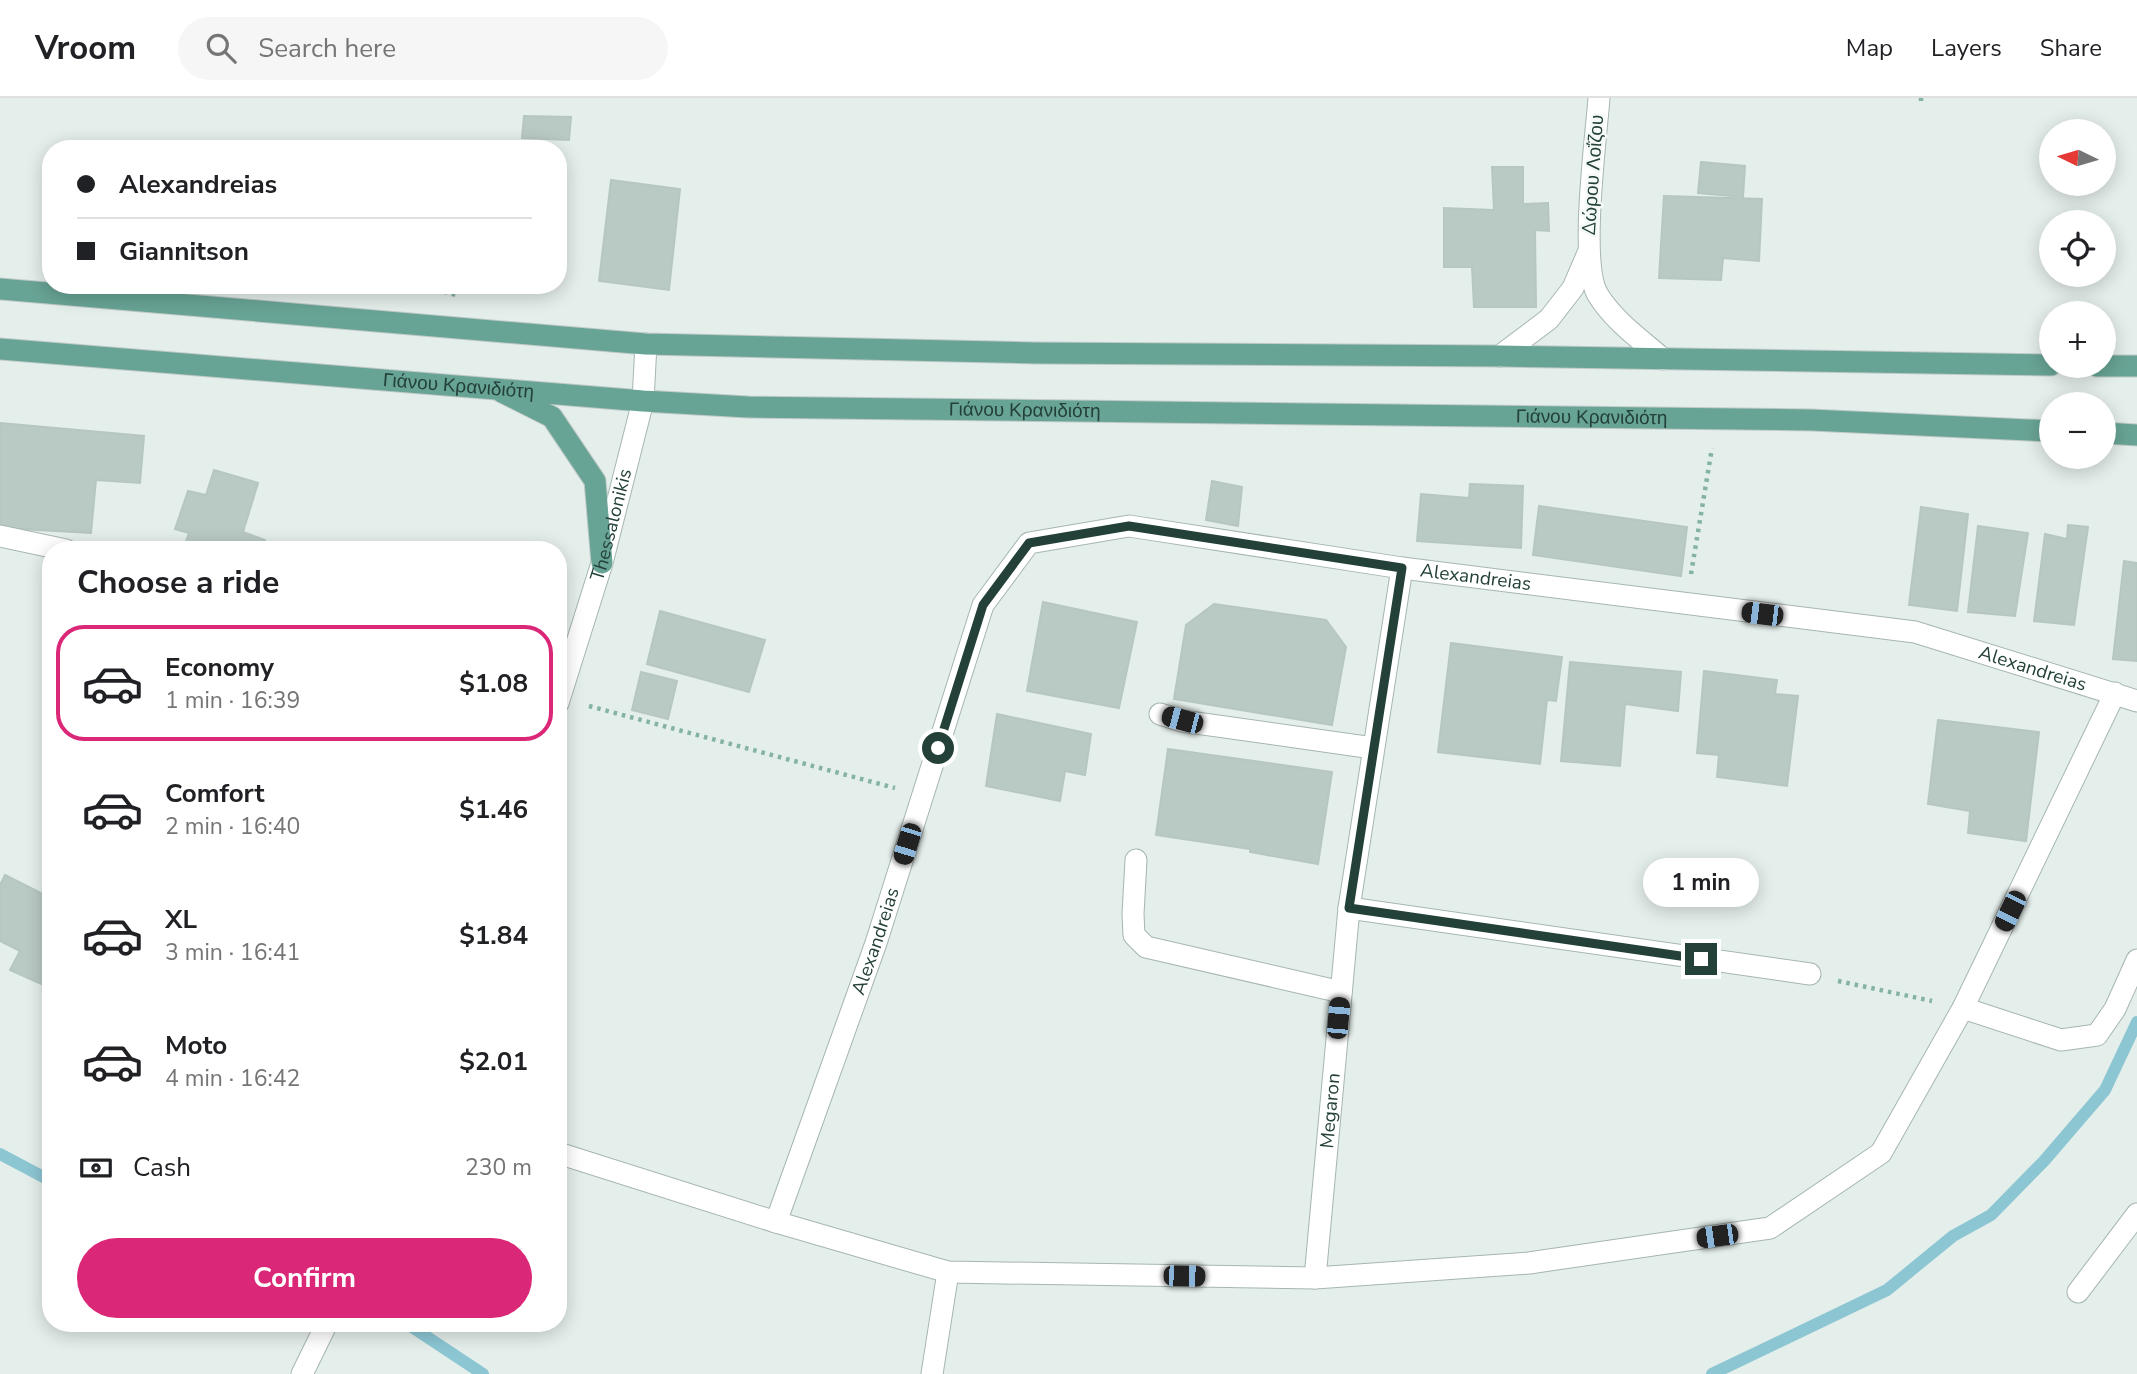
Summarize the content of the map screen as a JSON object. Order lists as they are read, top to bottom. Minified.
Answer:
{"streets":{"main road":["Γιάνου Κρανιδιότη"],"street":["Δώρου Λοΐζου","Thessalonikis","Alexandreias","Megaron"]},"crossings":[["Γιάνου Κρανιδιότη","Thessalonikis"],["Alexandreias","Megaron"]],"north":"left","page":{"header":"Vroom","search":"Search here","nav":["Map","Layers","Share"],"map_buttons":["+","−"],"banner":["Alexandreias","Giannitson"],"heading":"Choose a ride","list":[{"name":"Economy","note":"1 min · 16:39","value":"$1.08"},{"name":"Comfort","note":"2 min · 16:40","value":"$1.46"},{"name":"XL","note":"3 min · 16:41","value":"$1.84"},{"name":"Moto","note":"4 min · 16:42","value":"$2.01"}],"bubble":"1 min","pay":["Cash","230 m"],"buttons":"Confirm"}}
